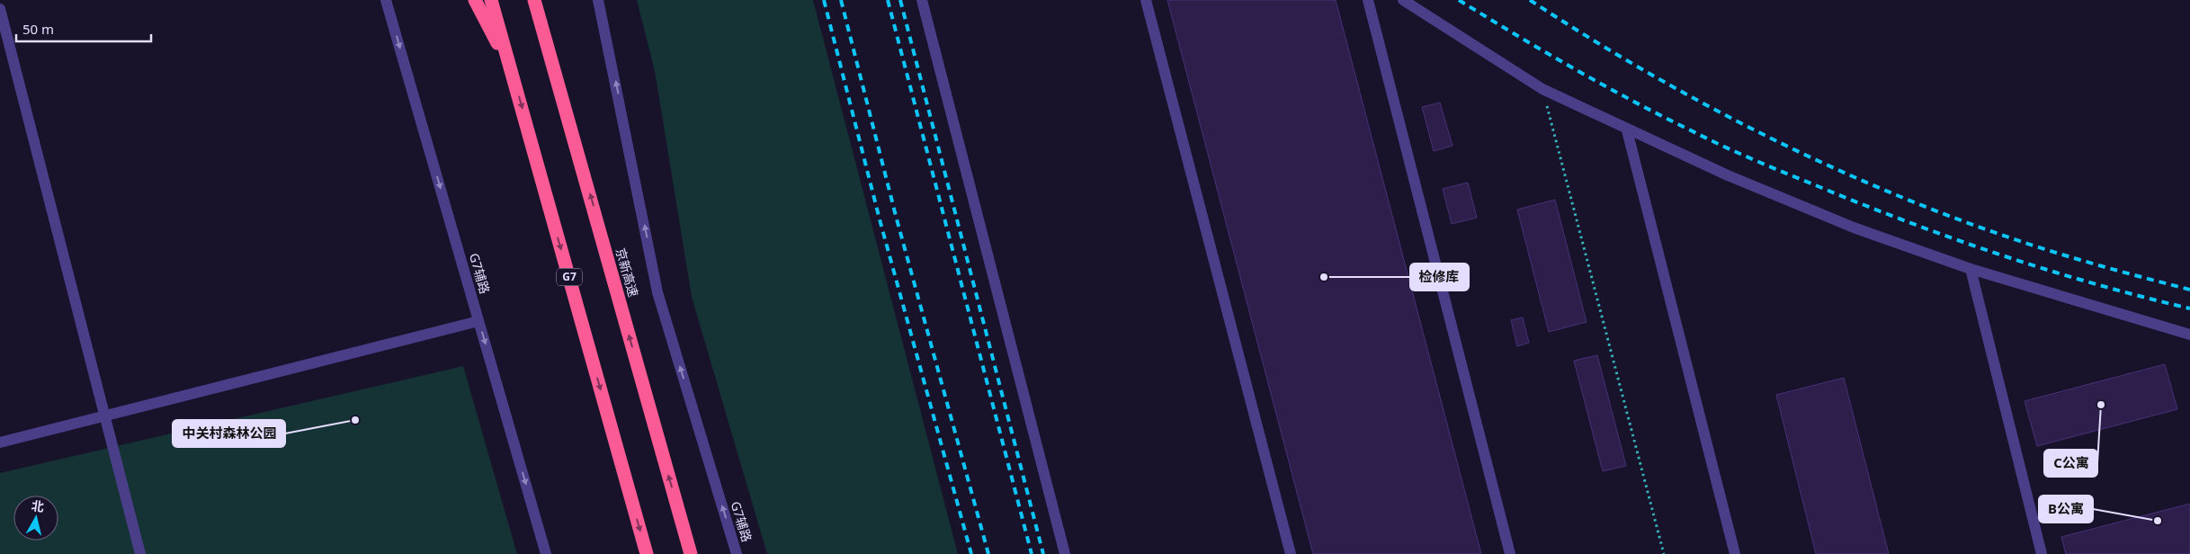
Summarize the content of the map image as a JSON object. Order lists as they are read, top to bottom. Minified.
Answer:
{"streets":{"highway":["京新高速","G7"],"street":["G7辅路"]},"places":["检修库","C公寓","中关村森林公园","B公寓"],"scale_bar":"50 m","north":"top"}
